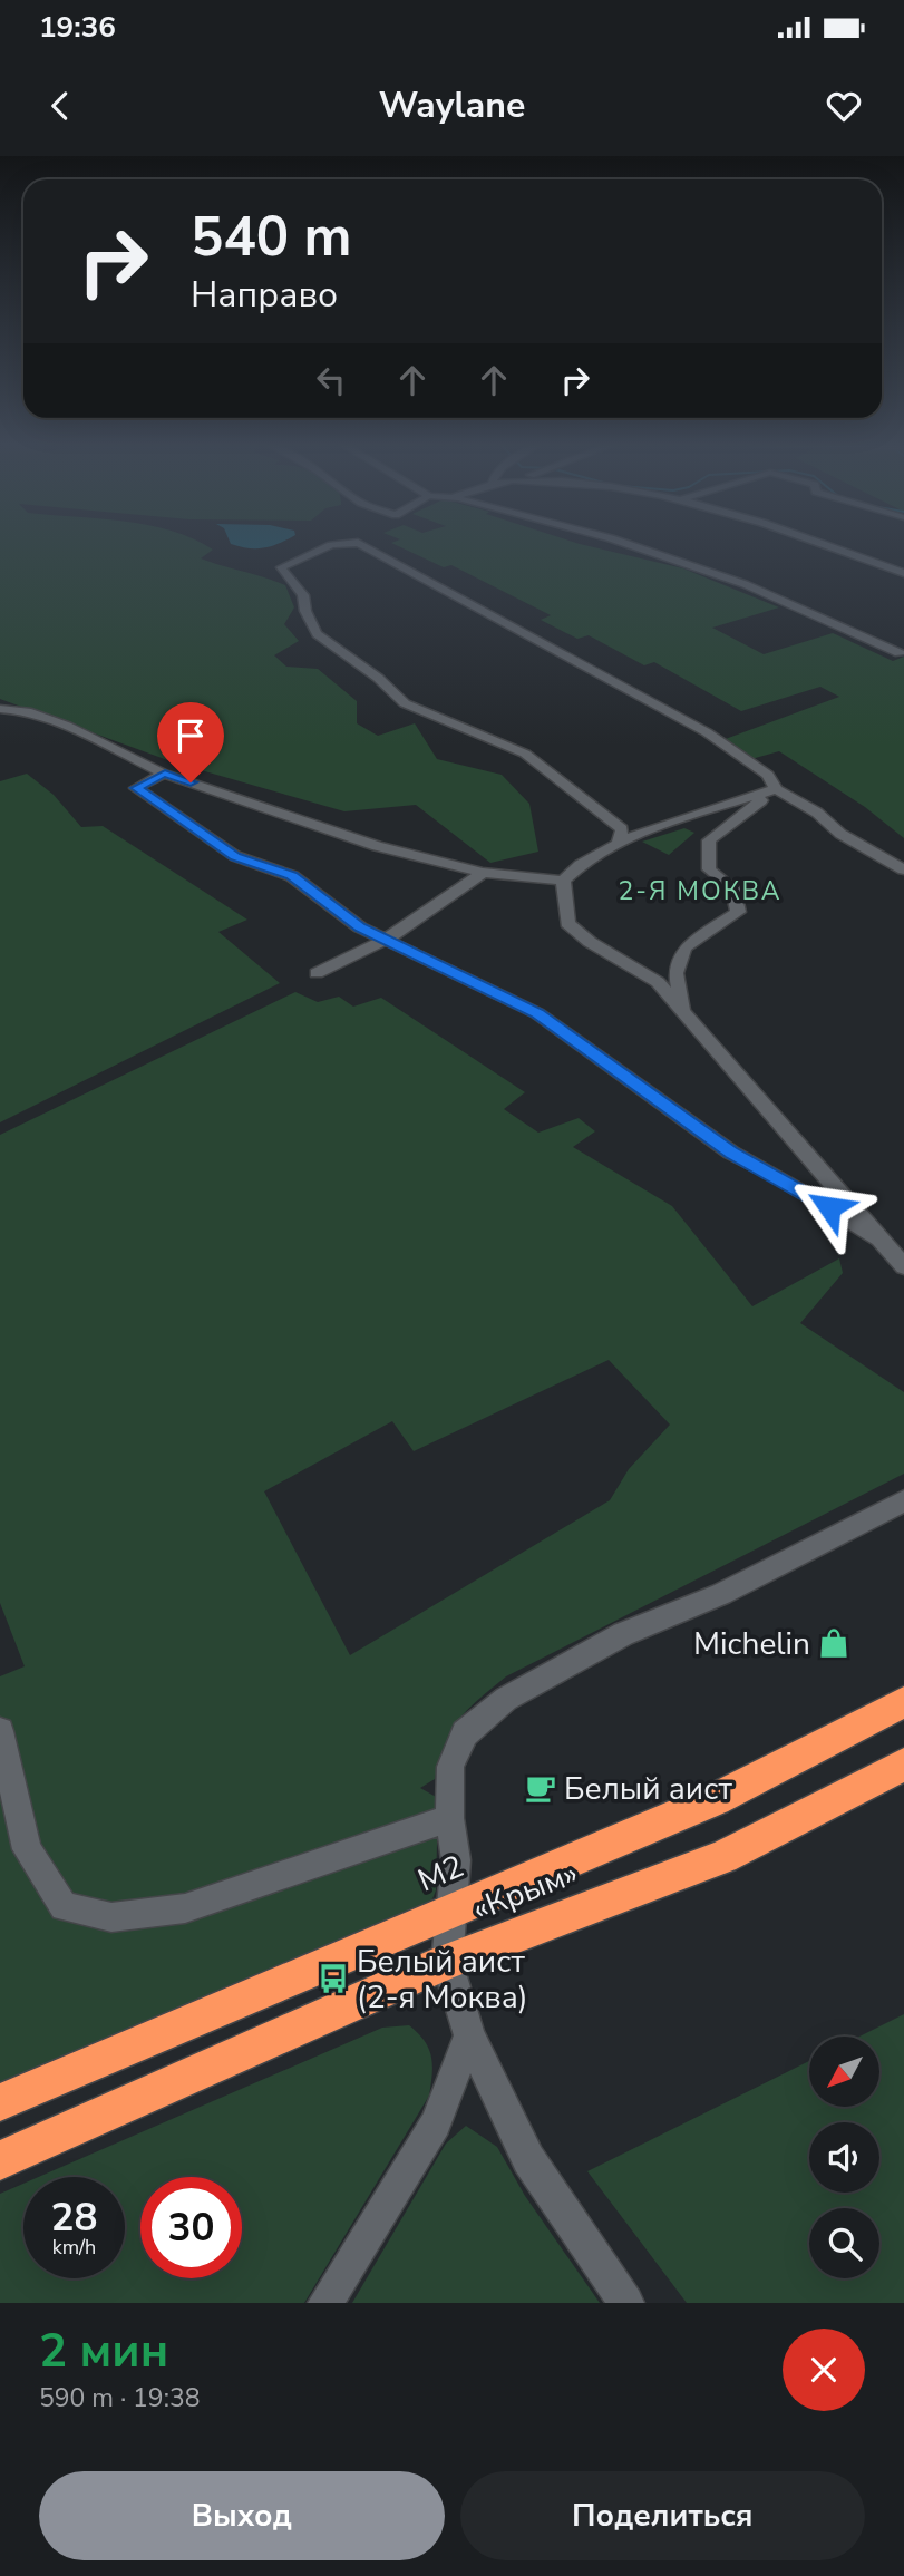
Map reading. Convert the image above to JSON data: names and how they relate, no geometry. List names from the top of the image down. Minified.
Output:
{"streets":{"highway":["М2","«Крым»"]},"districts":["2-Я МОКВА"],"places":{"shop":["Michelin"],"cafe":["Белый аист"],"bus stop":["Белый аист (2-я Моква)"]},"north":"bottom left","page":{"status":"19:36","header":"Waylane","turn":["540 m","Направо"],"speed":"28 km/h","limit":"30","heading":["2 мин","590 m · 19:38"],"buttons":["Выход","Поделиться"]}}
